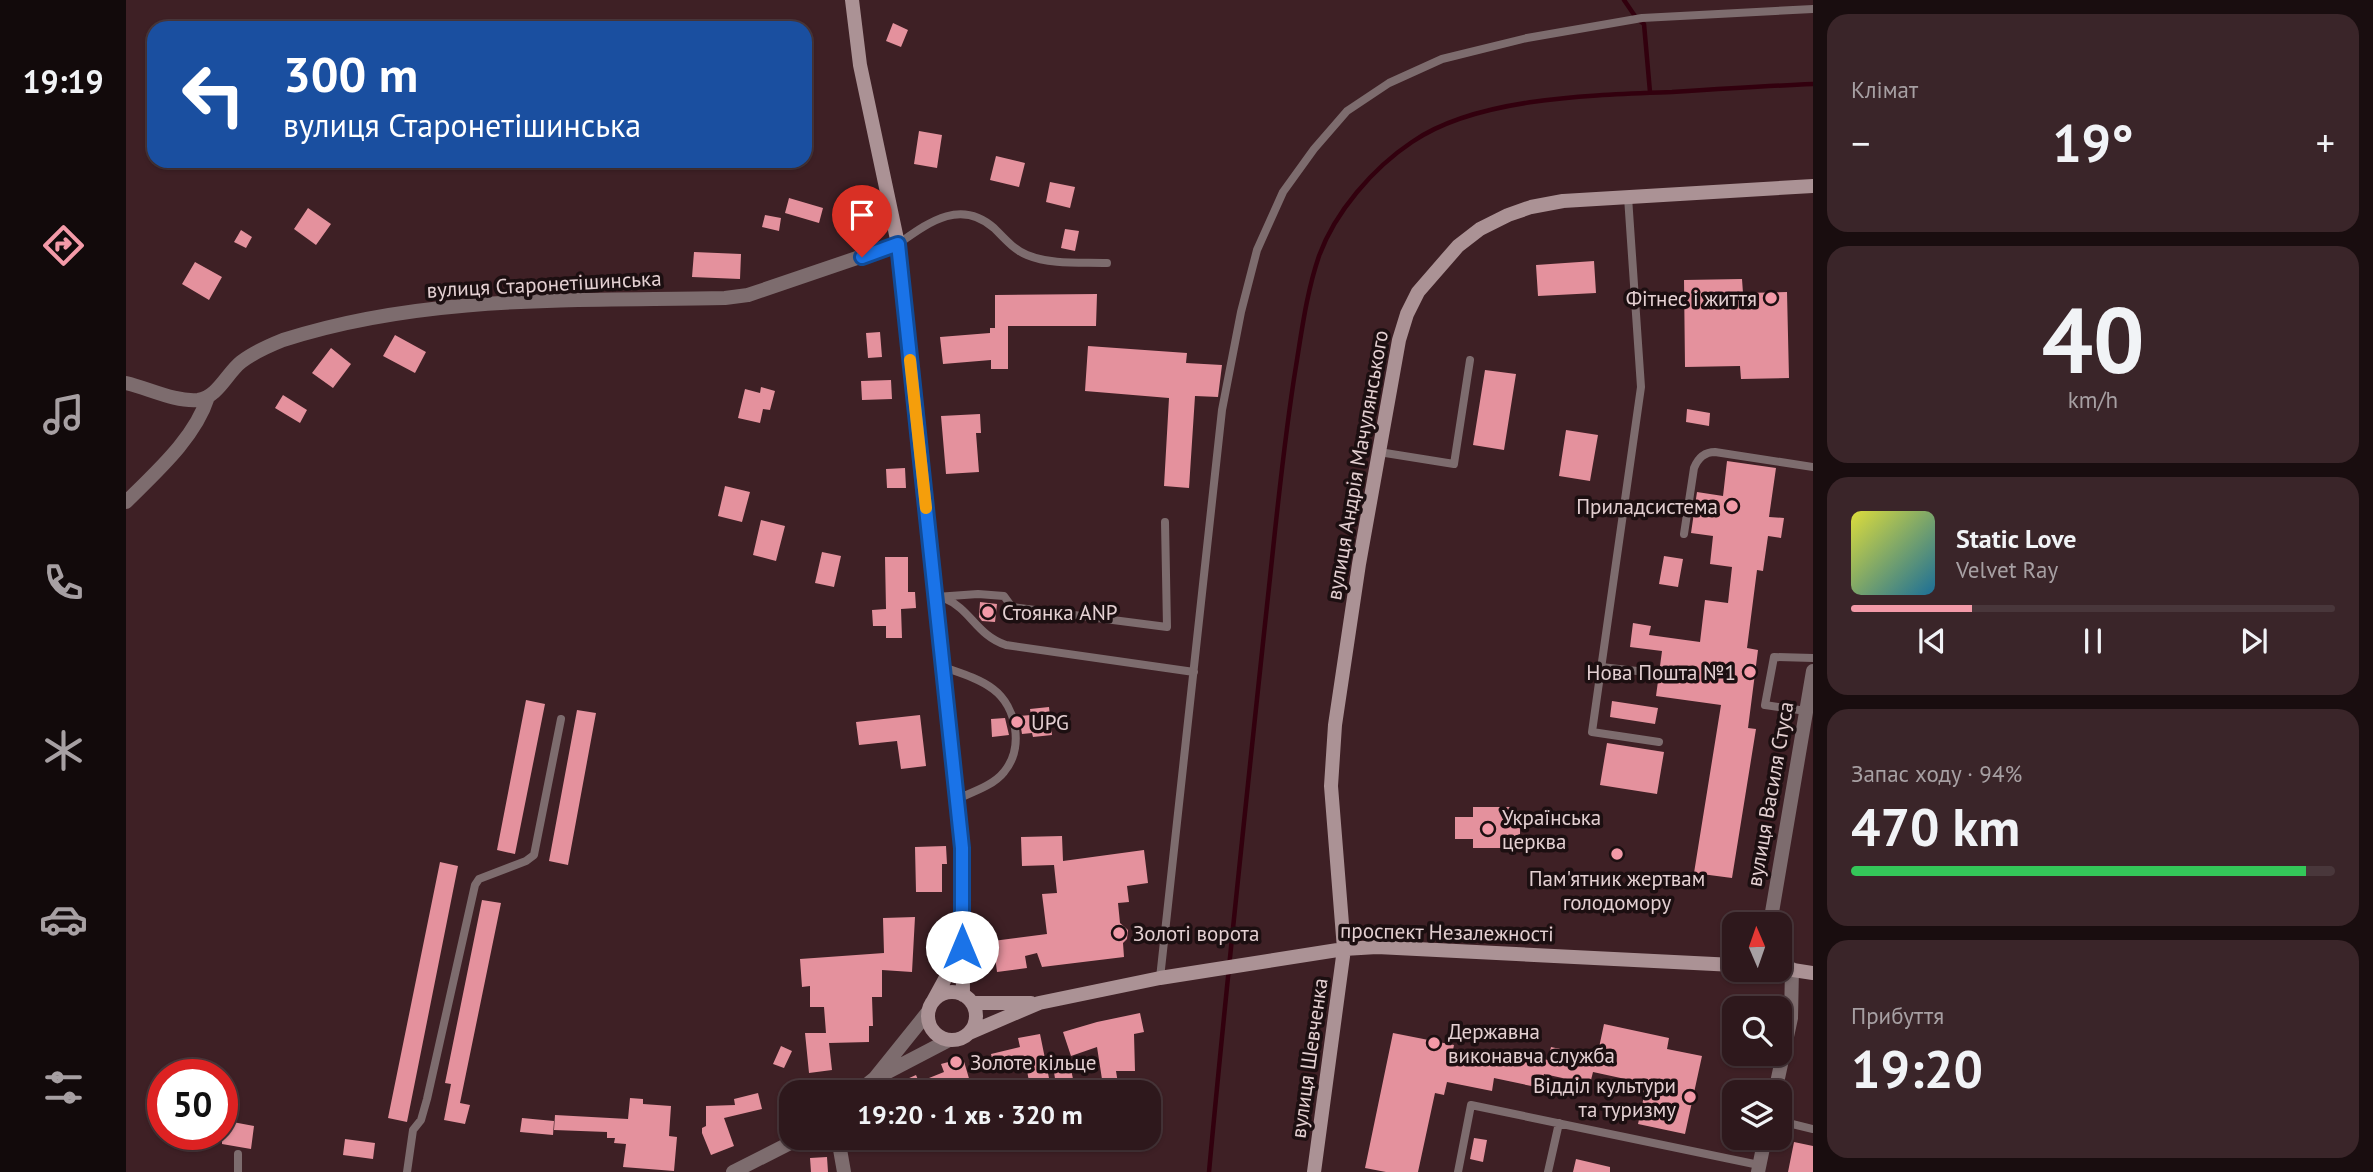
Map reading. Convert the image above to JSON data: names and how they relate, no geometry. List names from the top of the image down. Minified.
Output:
{"streets":{"main road":["вулиця Андрія Мачулянського","проспект Незалежності","вулиця Шевченка"],"street":["вулиця Старонетішинська","вулиця Василя Стуса"]},"crossings":[["вулиця Андрія Мачулянського","проспект Незалежності"],["вулиця Андрія Мачулянського","вулиця Шевченка"],["проспект Незалежності","вулиця Шевченка"]],"places":["Фітнес і життя","Приладсистема","Стоянка ANP","Нова Пошта №1","UPG","Українська церква","Пам'ятник жертвам голодомору","Золоті ворота","Державна виконавча служба","Золоте кільце","Відділ культури та туризму"],"north":"top","page":{"tabs":"19:19","tile":["Клімат",["40","km/h"],["Запас ходу · 94%","470 km"],["Прибуття","19:20"]],"turn":["300 m","вулиця Старонетішинська"],"heat":["−","19°","+"],"song":["Static Love","Velvet Ray"],"limit":"50","trip":"19:20 · 1 хв · 320 m"}}
